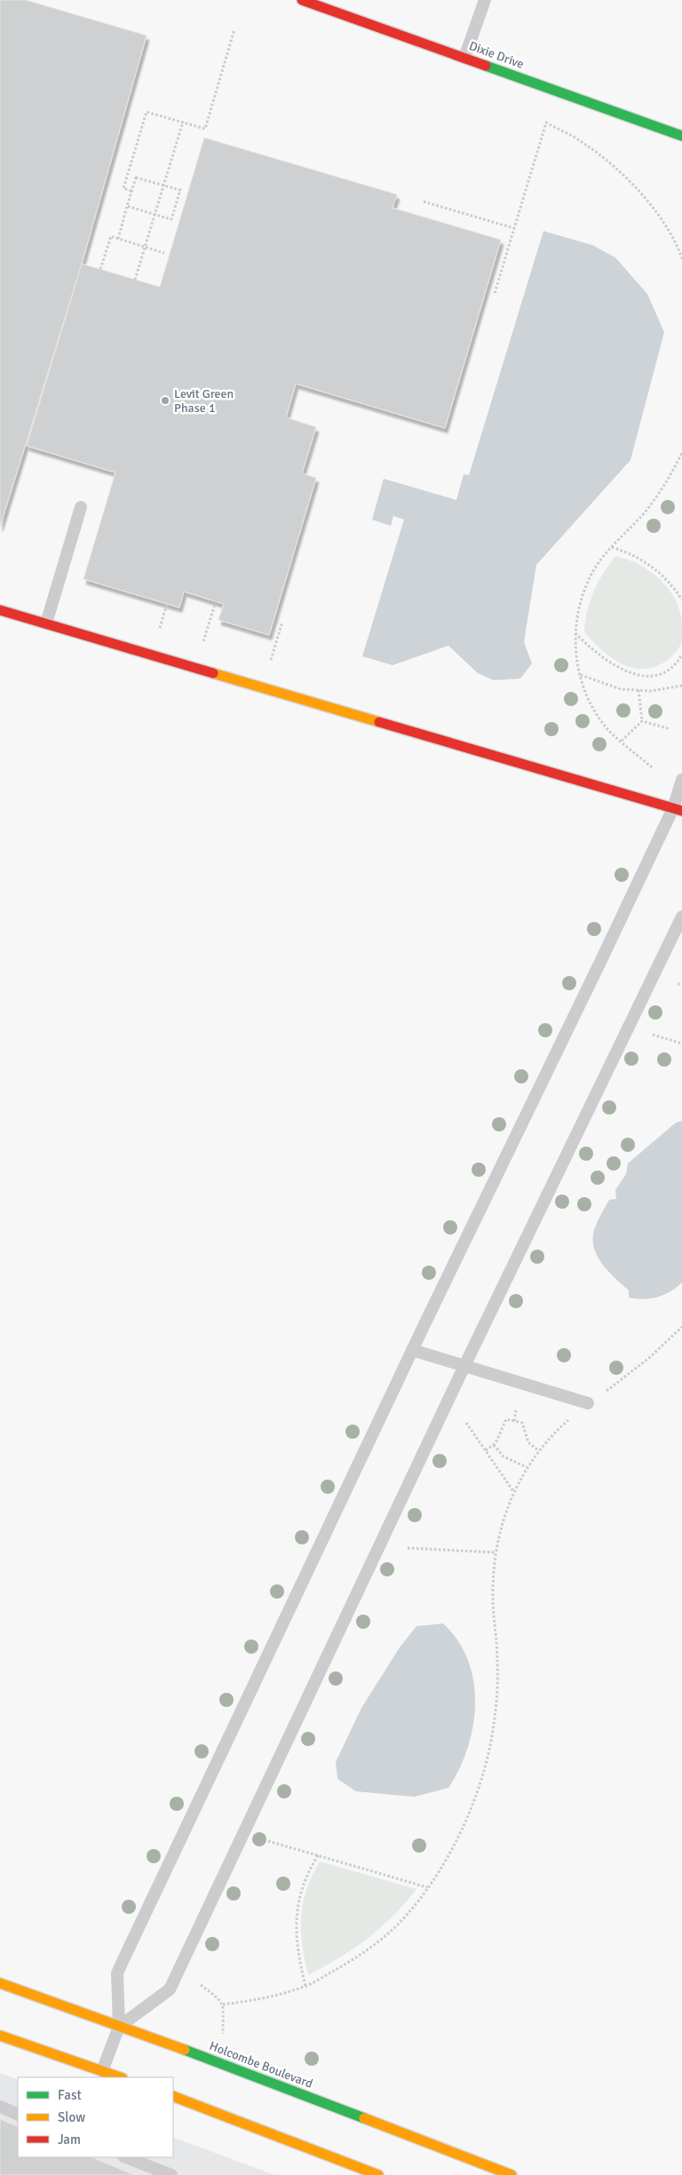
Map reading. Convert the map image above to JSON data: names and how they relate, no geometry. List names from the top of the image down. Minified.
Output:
{"streets":{"street":["Dixie Drive","Holcombe Boulevard"]},"places":["Levit Green Phase 1"],"legend":["Fast","Slow","Jam"]}
